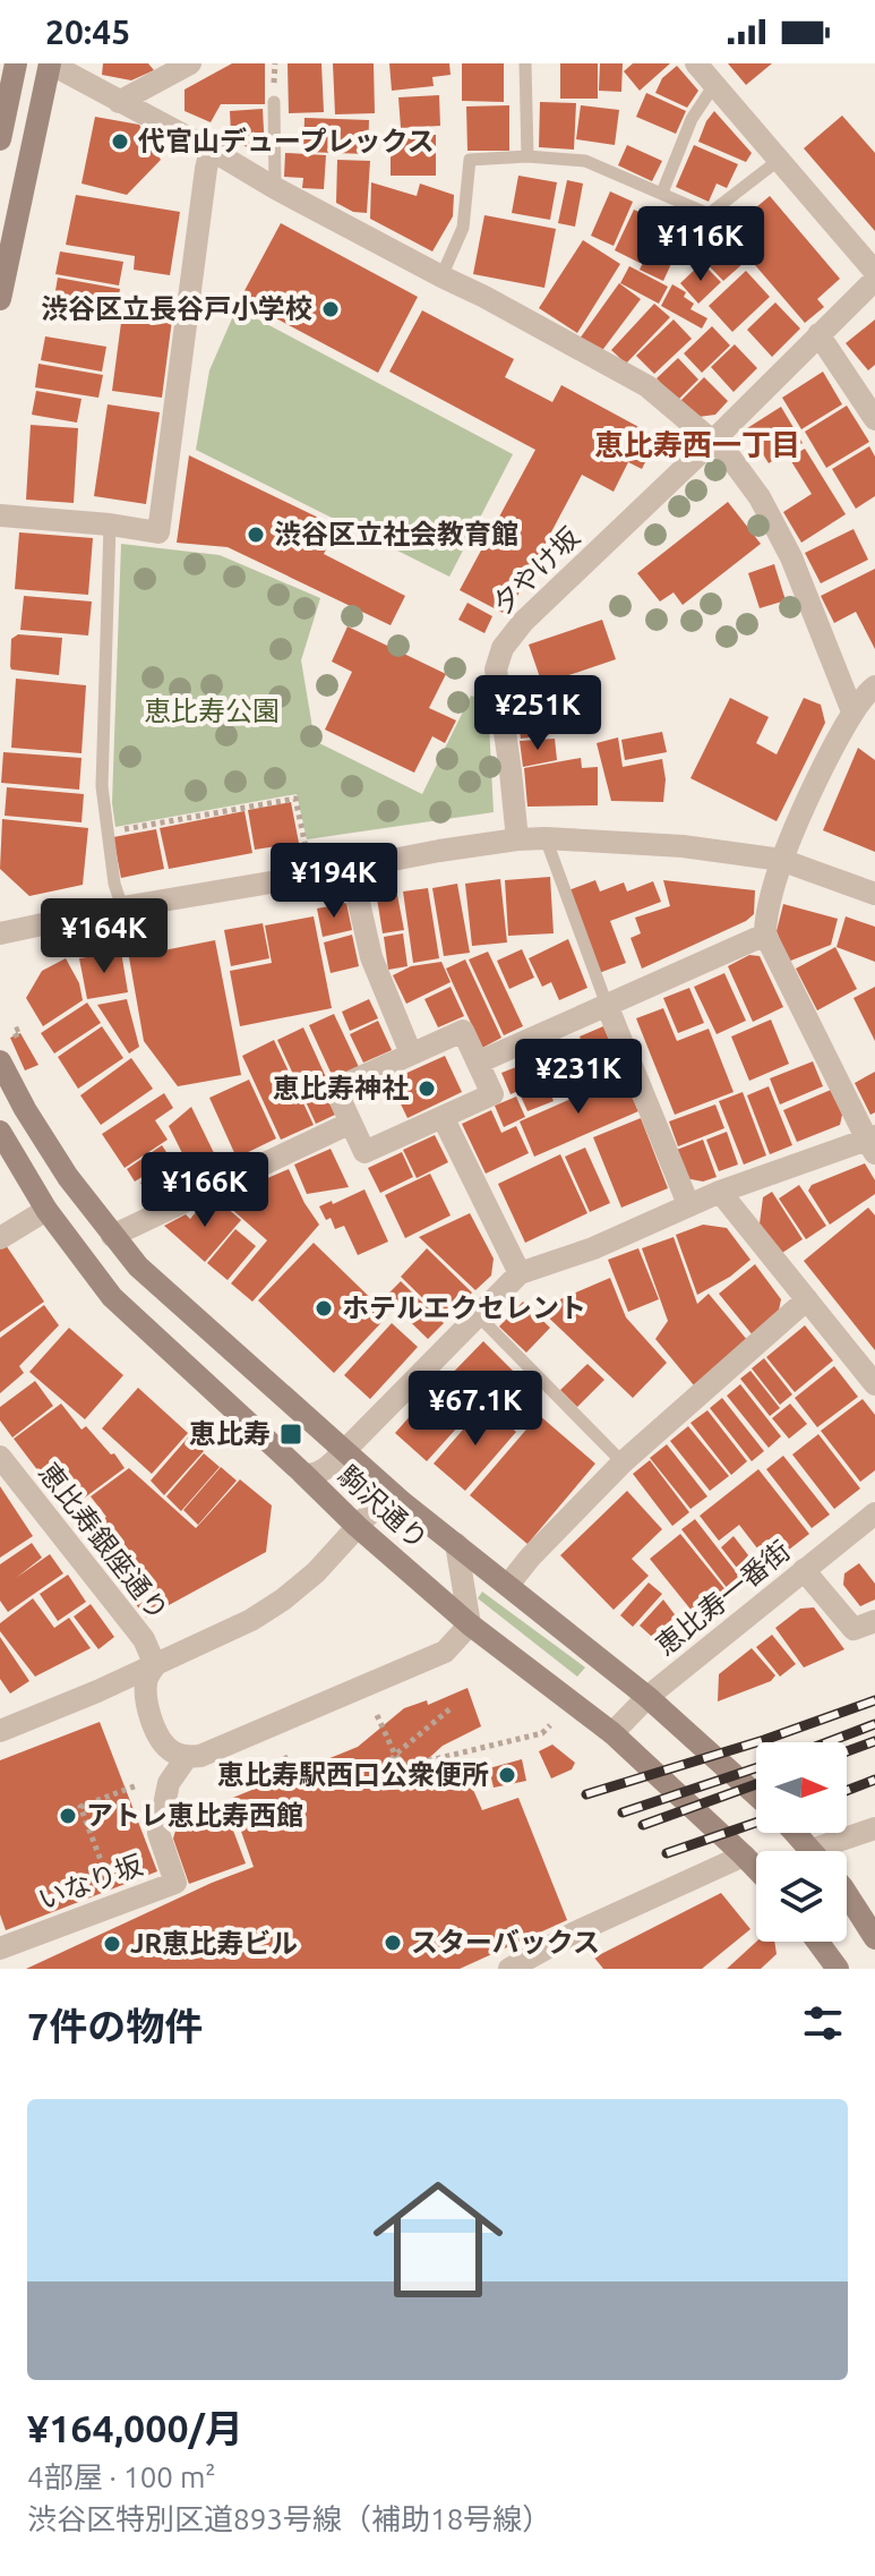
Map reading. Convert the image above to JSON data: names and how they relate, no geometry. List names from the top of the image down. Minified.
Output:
{"streets":{"main road":["駒沢通り"],"street":["夕やけ坂","恵比寿銀座通り","恵比寿一番街","いなり坂"]},"crossings":[["駒沢通り","恵比寿一番街"]],"districts":["恵比寿西一丁目"],"parks":["恵比寿公園"],"places":{"other":["代官山デュープレックス","渋谷区立長谷戸小学校","渋谷区立社会教育館","恵比寿神社","ホテルエクセレント","恵比寿駅西口公衆便所","アトレ恵比寿西館","スターバックス","JR恵比寿ビル"],"transit":["恵比寿"]},"north":"right","page":{"status":"20:45","price":["¥116K","¥251K","¥194K","¥164K","¥231K","¥166K","¥67.1K"],"heading":"7件の物件","list":[{"name":"¥164,000/月","note":"4部屋 · 100 m² · 渋谷区特別区道893号線（補助18号線）"}]}}
